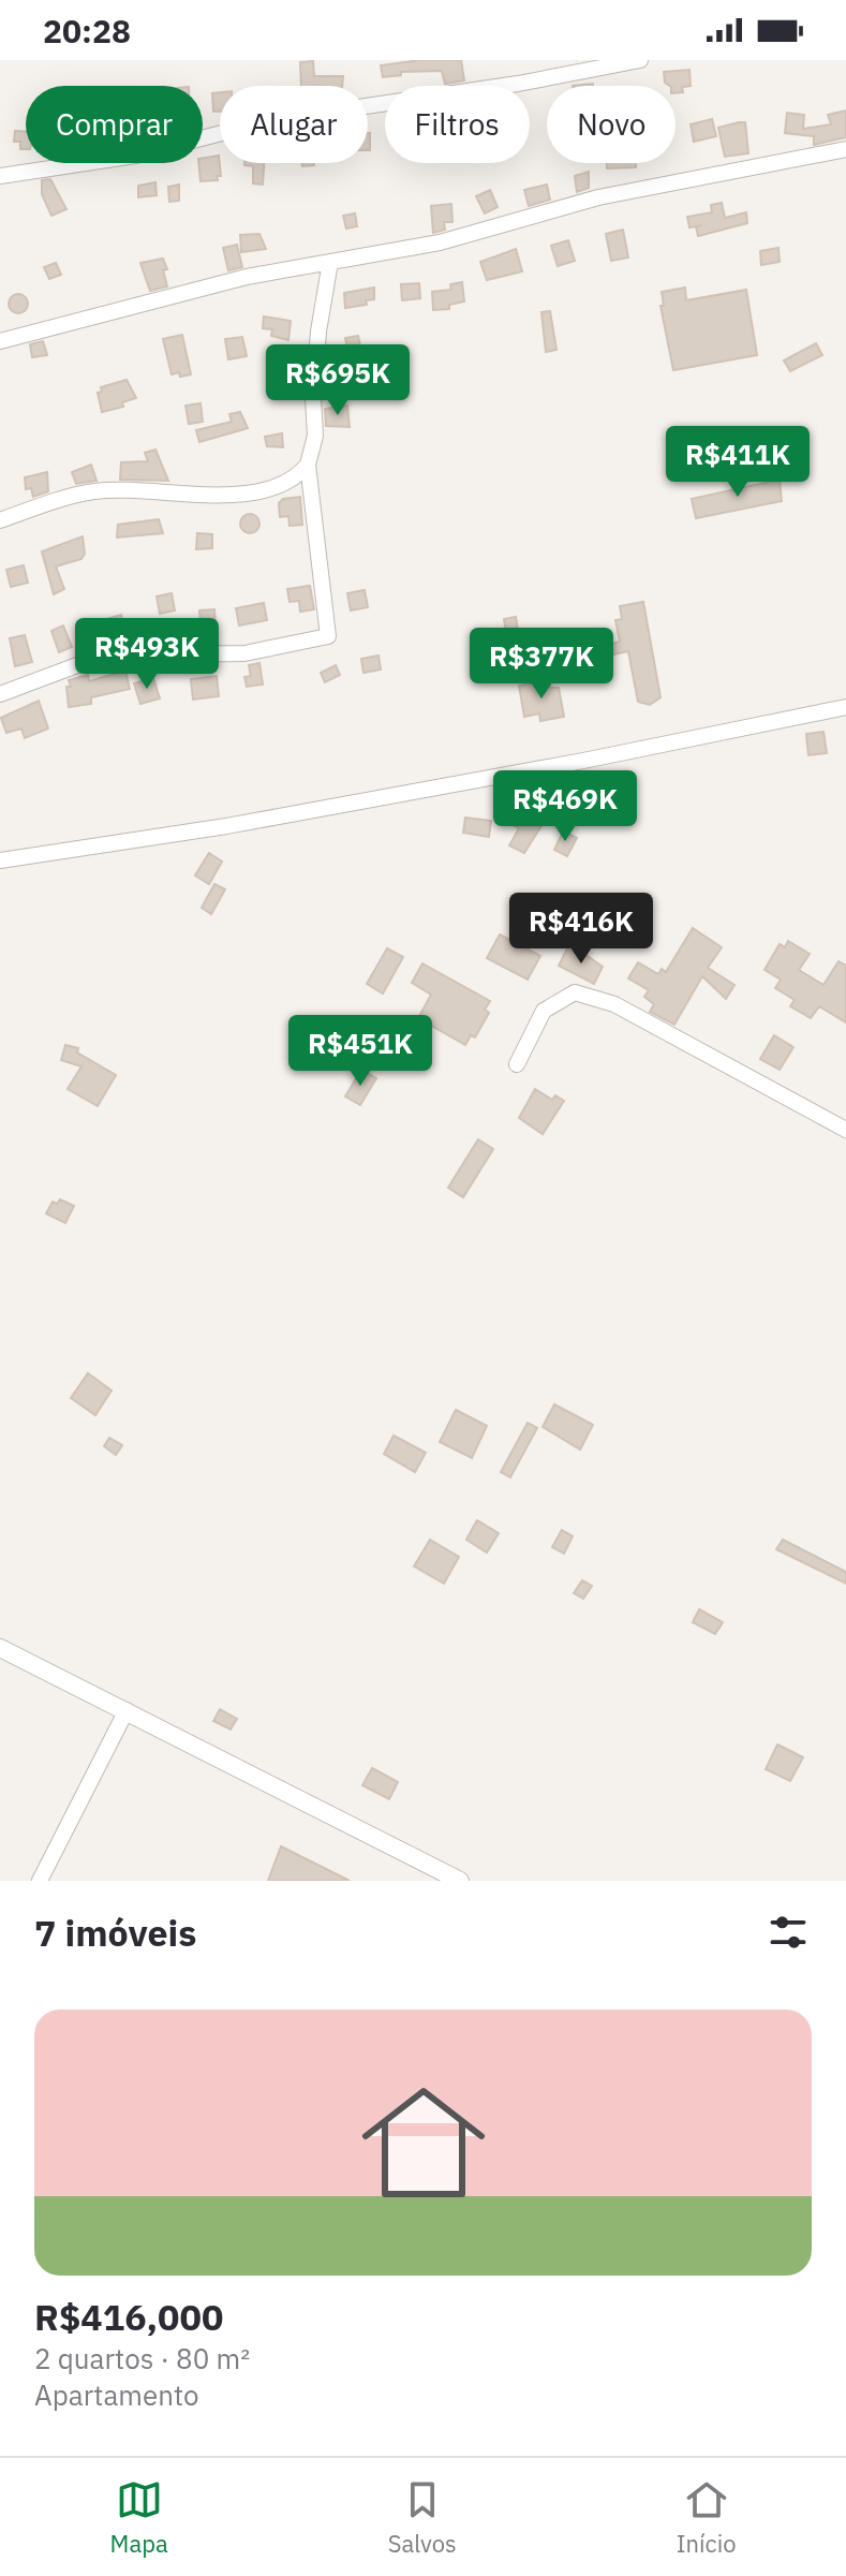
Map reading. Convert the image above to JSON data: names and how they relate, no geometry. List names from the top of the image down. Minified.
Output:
{"page":{"status":"20:28","chip":["Comprar","Alugar","Filtros","Novo"],"price":["R$695K","R$411K","R$493K","R$377K","R$469K","R$416K","R$451K"],"heading":"7 imóveis","list":[{"name":"R$416,000","note":"2 quartos · 80 m² · Apartamento"}],"tabs":["Mapa","Salvos","Início"]}}
